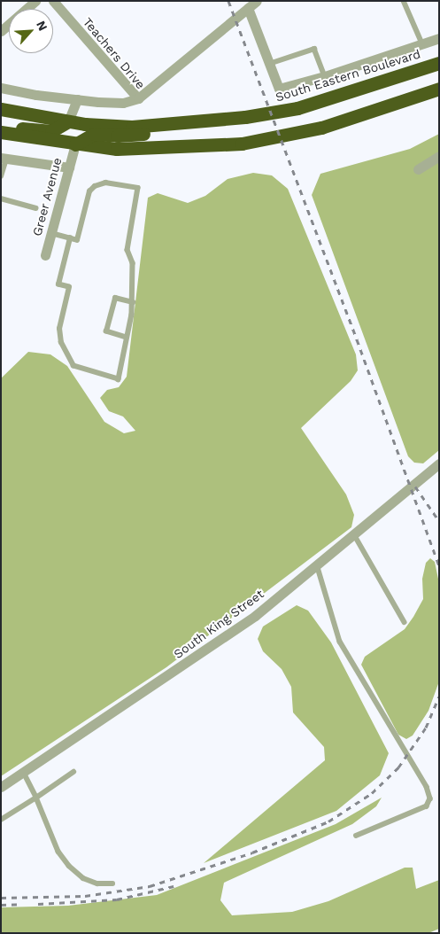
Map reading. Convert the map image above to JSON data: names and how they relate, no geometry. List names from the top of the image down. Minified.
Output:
{"streets":{"highway":["South Eastern Boulevard"],"street":["Teachers Drive","Greer Avenue","South King Street"]},"north":"top right"}
